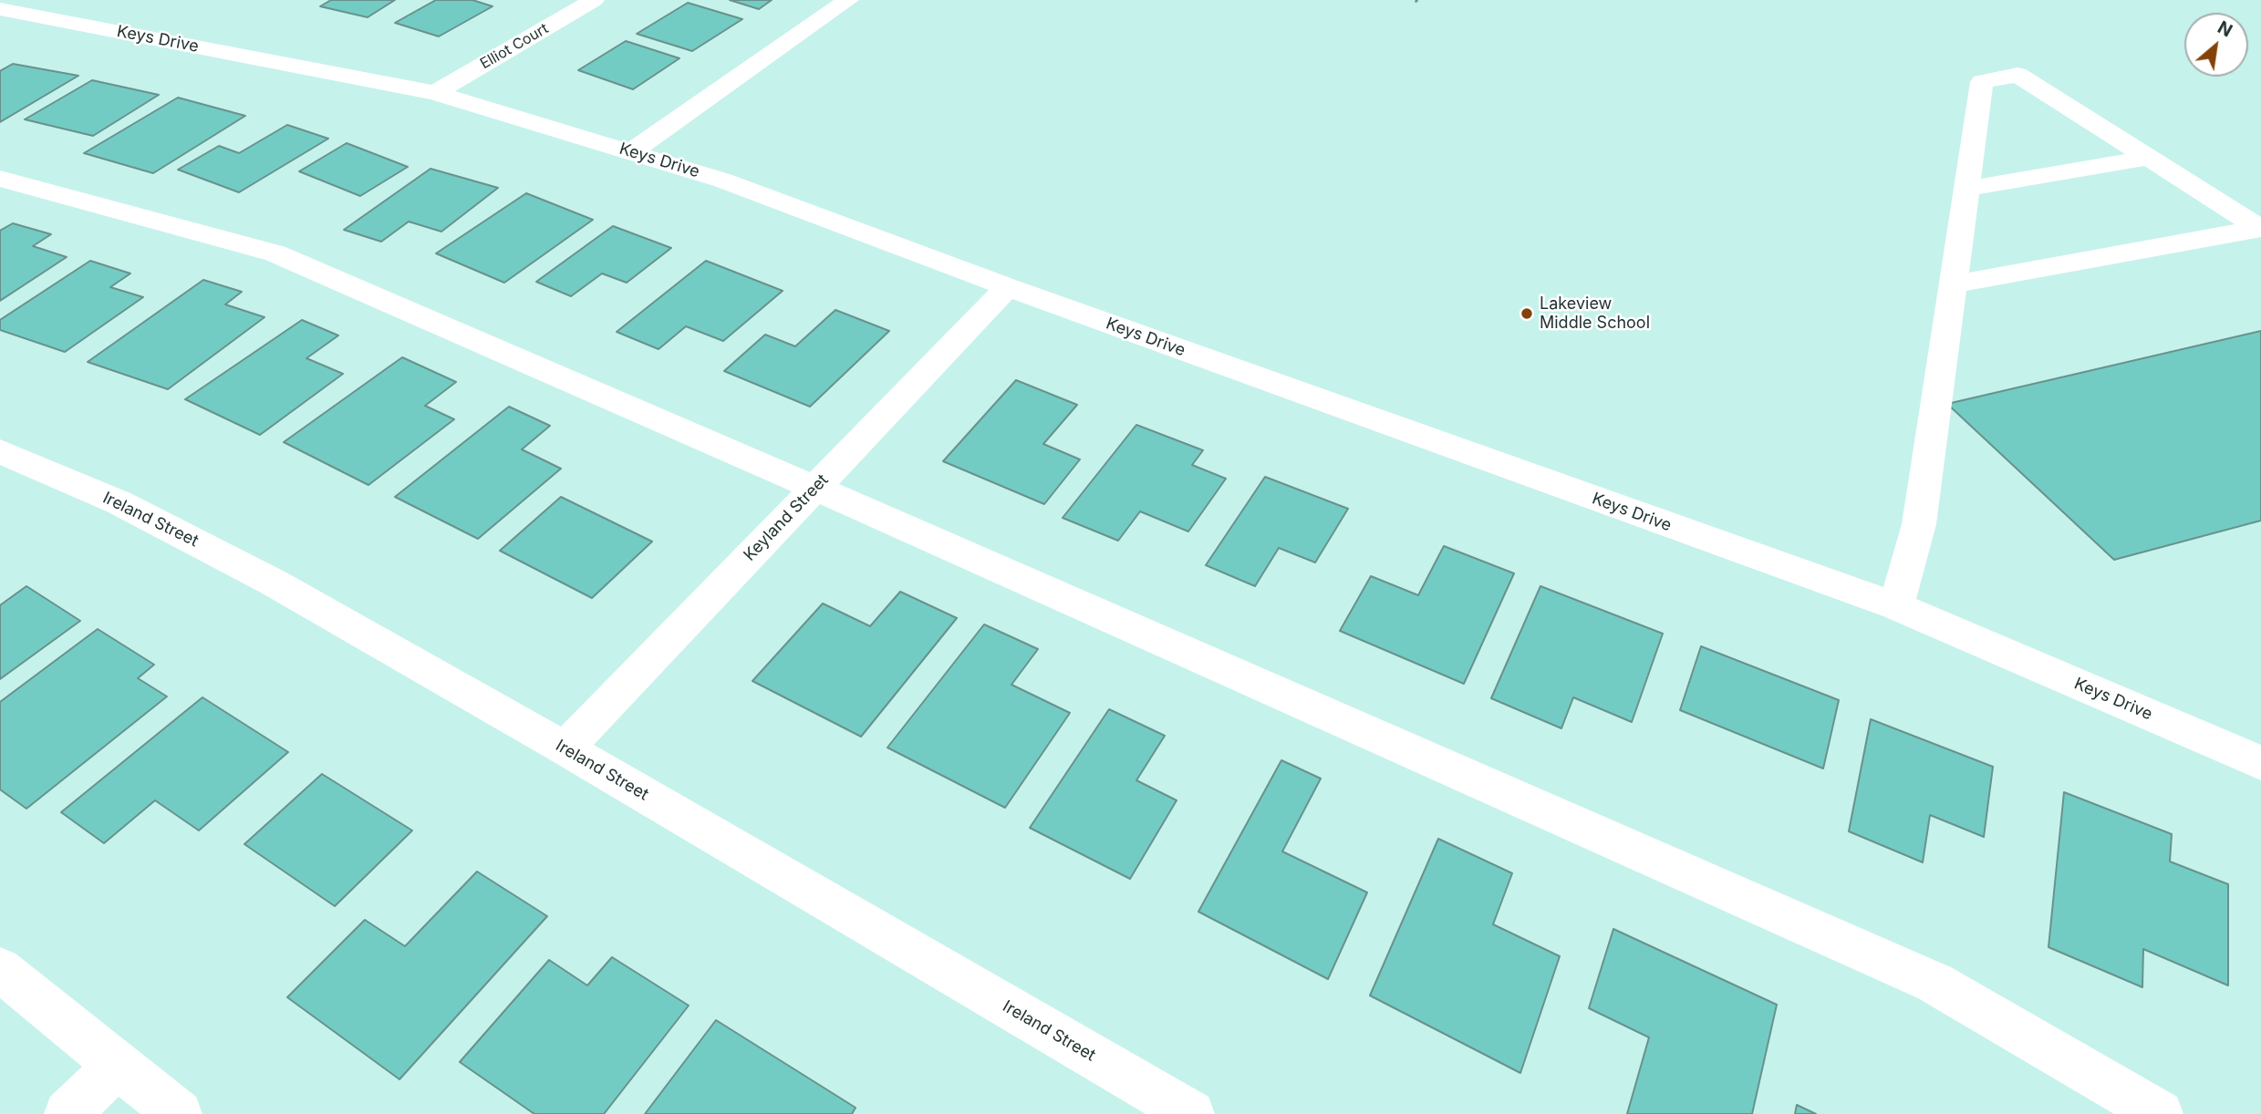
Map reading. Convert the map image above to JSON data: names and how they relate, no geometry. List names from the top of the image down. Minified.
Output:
{"streets":{"street":["Keys Drive","Elliot Court","Keyland Street","Ireland Street"]},"crossings":[["Keys Drive","Elliot Court"],["Keys Drive","Keyland Street"],["Keyland Street","Ireland Street"]],"places":["Lakeview Middle School"],"north":"top right"}
